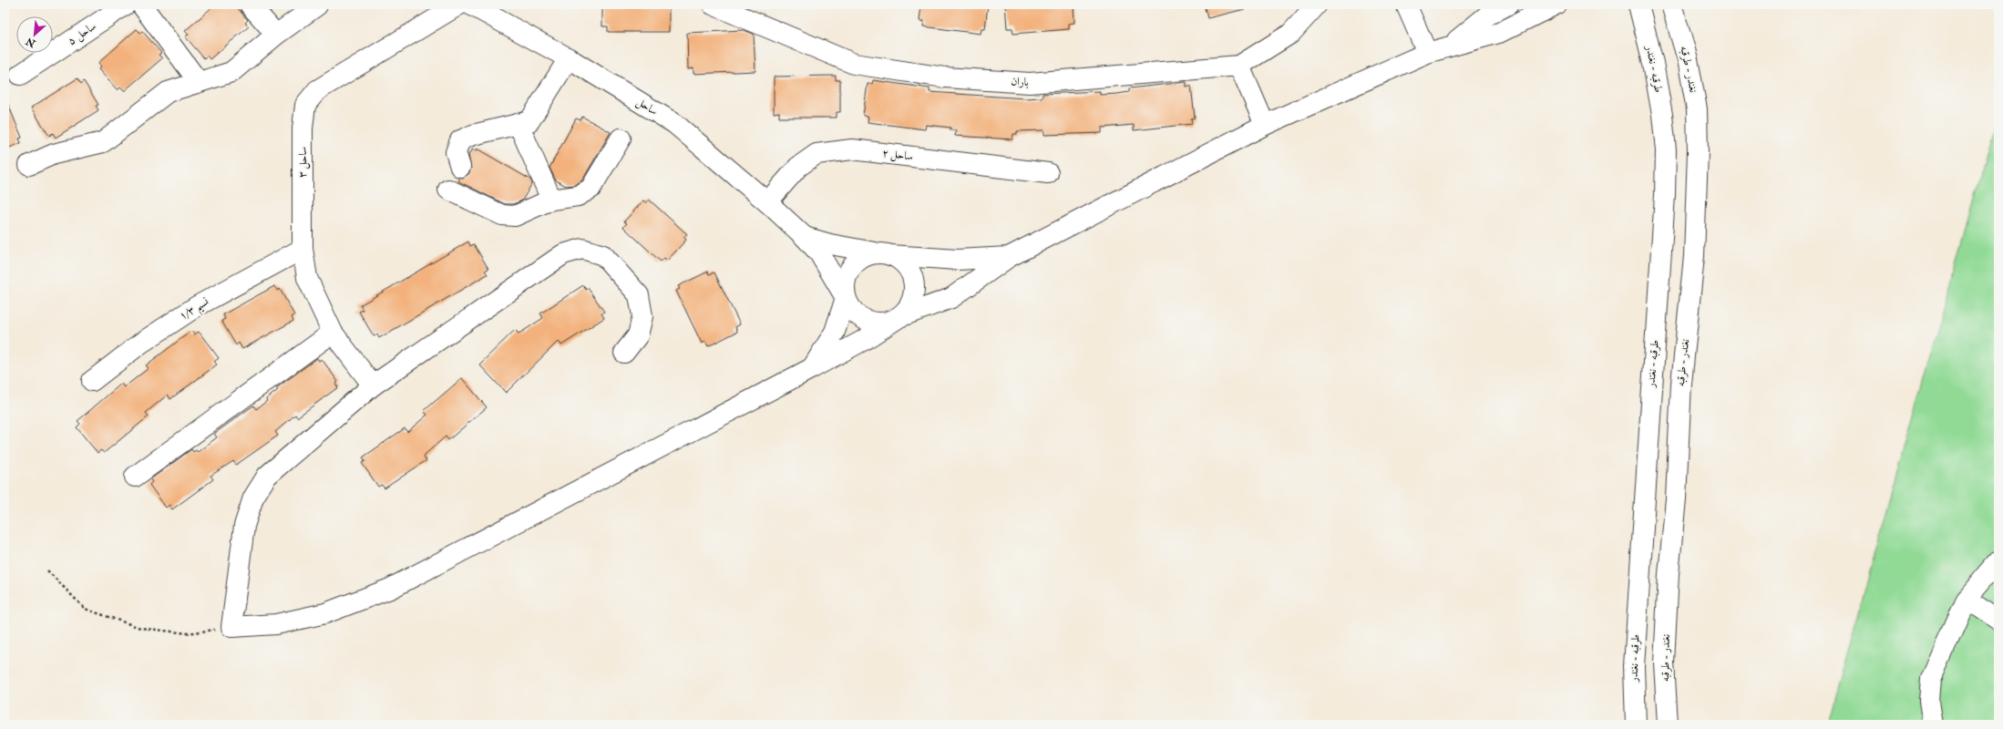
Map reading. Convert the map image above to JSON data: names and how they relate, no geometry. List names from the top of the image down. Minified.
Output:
{"streets":{"street":["ساحل ۵","طرقبه - نغندر","نغندر - طرقبه","باران","ساحل","ساحل ۲","ساحل ۳","نسیم ۱/۳"]},"crossings":[["ساحل","ساحل ۲"],["ساحل ۳","نسیم ۱/۳"]],"north":"bottom left"}
